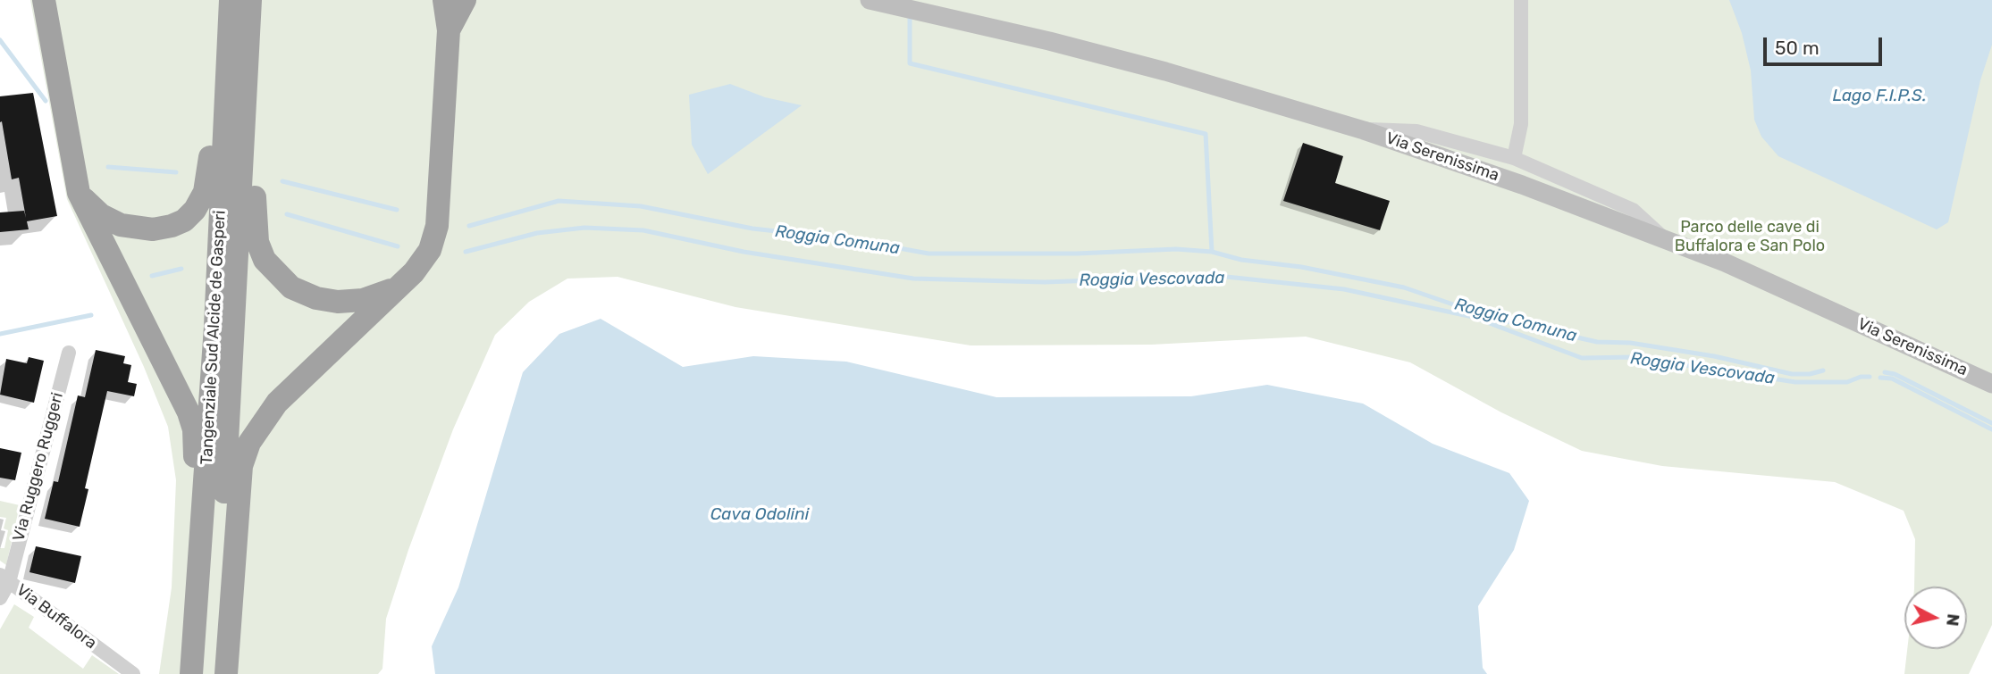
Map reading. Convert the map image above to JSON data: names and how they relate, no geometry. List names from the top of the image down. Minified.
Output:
{"streets":{"highway":["Tangenziale Sud Alcide de Gasperi"],"main road":["Via Serenissima"],"street":["Via Ruggero Ruggeri","Via Buffalora"]},"crossings":[["Via Ruggero Ruggeri","Via Buffalora"]],"water":["Lago F.I.P.S.","Roggia Comuna","Roggia Vescovada","Cava Odolini"],"parks":["Parco delle cave di Buffalora e San Polo"],"scale_bar":"50 m","north":"right"}
